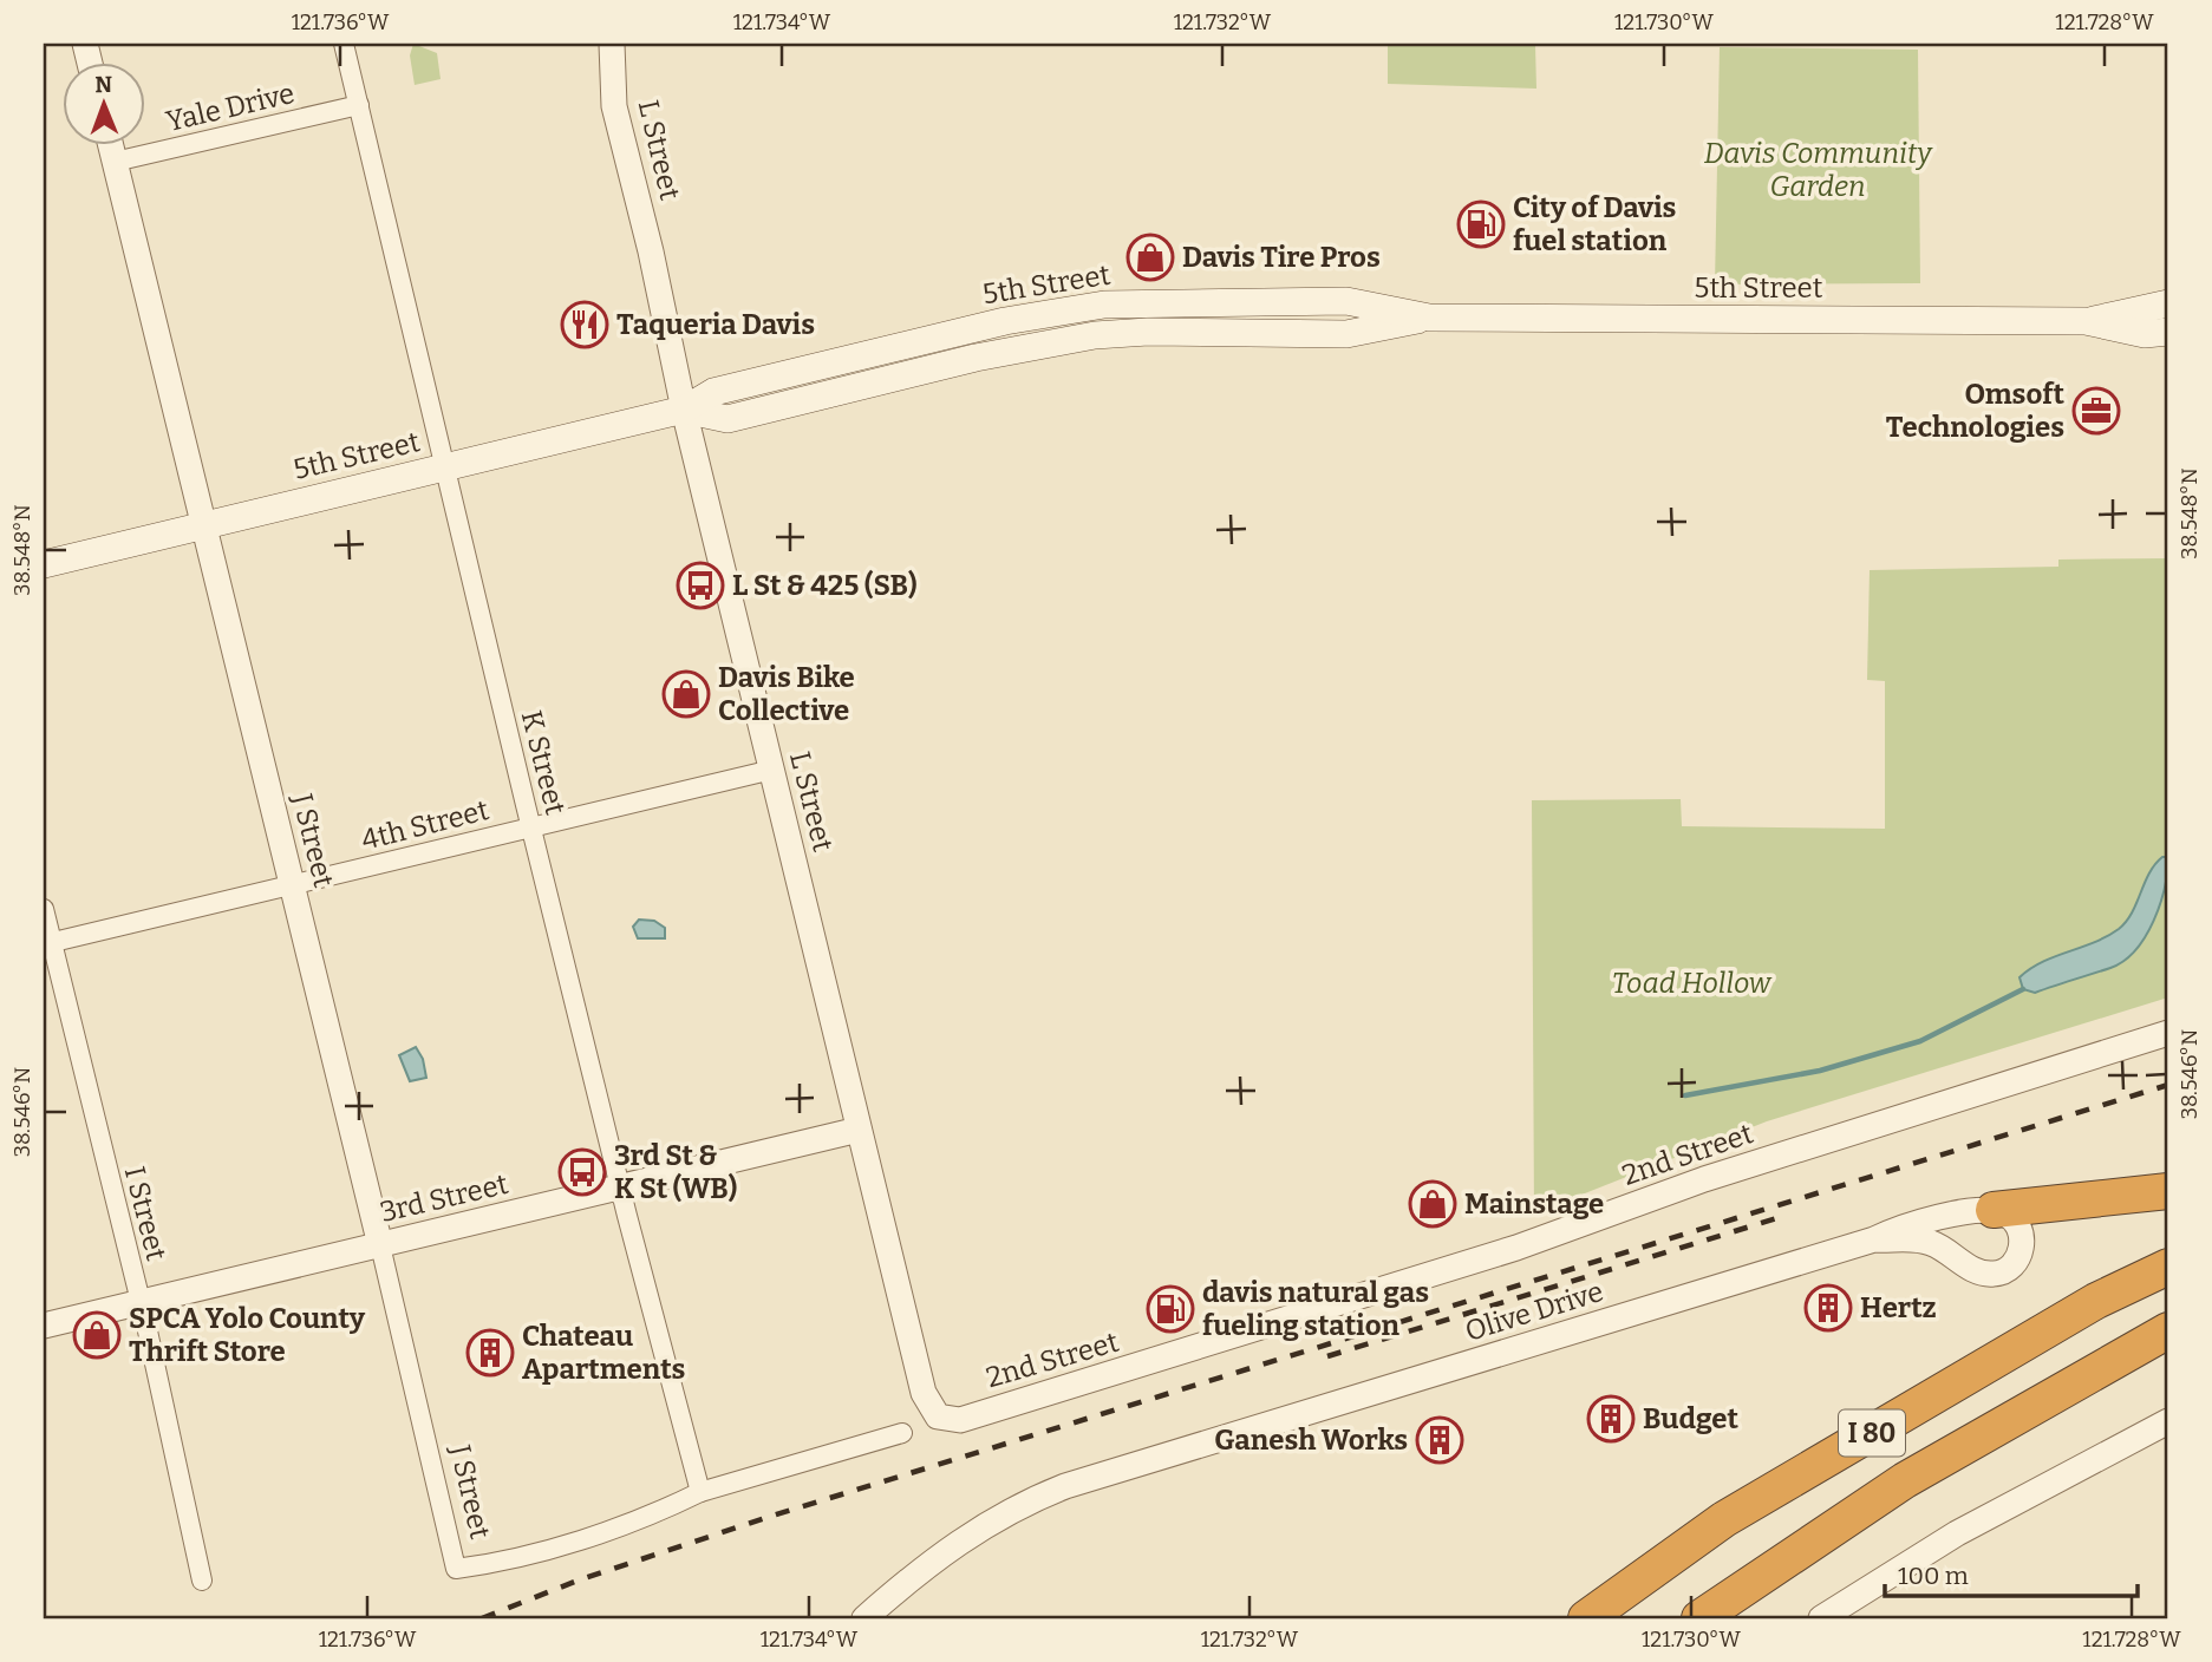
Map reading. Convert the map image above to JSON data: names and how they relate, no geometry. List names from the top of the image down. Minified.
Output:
{"streets":{"highway":["I 80"],"main road":["5th Street"],"street":["Yale Drive","L Street","K Street","4th Street","J Street","2nd Street","3rd Street","I Street","Olive Drive"]},"crossings":[["Yale Drive","K Street"],["Yale Drive","J Street"],["L Street","5th Street"],["L Street","4th Street"],["L Street","2nd Street"],["L Street","3rd Street"],["5th Street","K Street"],["5th Street","J Street"],["K Street","4th Street"],["K Street","J Street"],["K Street","3rd Street"],["4th Street","J Street"],["4th Street","I Street"],["J Street","3rd Street"],["3rd Street","I Street"]],"parks":["Davis Community Garden","Toad Hollow"],"places":{"fuel station":["City of Davis fuel station","davis natural gas fueling station"],"shop":["Davis Tire Pros","Davis Bike Collective","Mainstage","SPCA Yolo County Thrift Store"],"restaurant":["Taqueria Davis"],"office":["Omsoft Technologies"],"bus stop":["L St & 425 (SB)","3rd St & K St (WB)"],"building":["Hertz","Chateau Apartments","Budget","Ganesh Works"]},"scale_bar":"100 m","north":"top","coordinates":["121.736°W","121.734°W","121.732°W","121.730°W","121.728°W","38.548°N","38.546°N"]}
